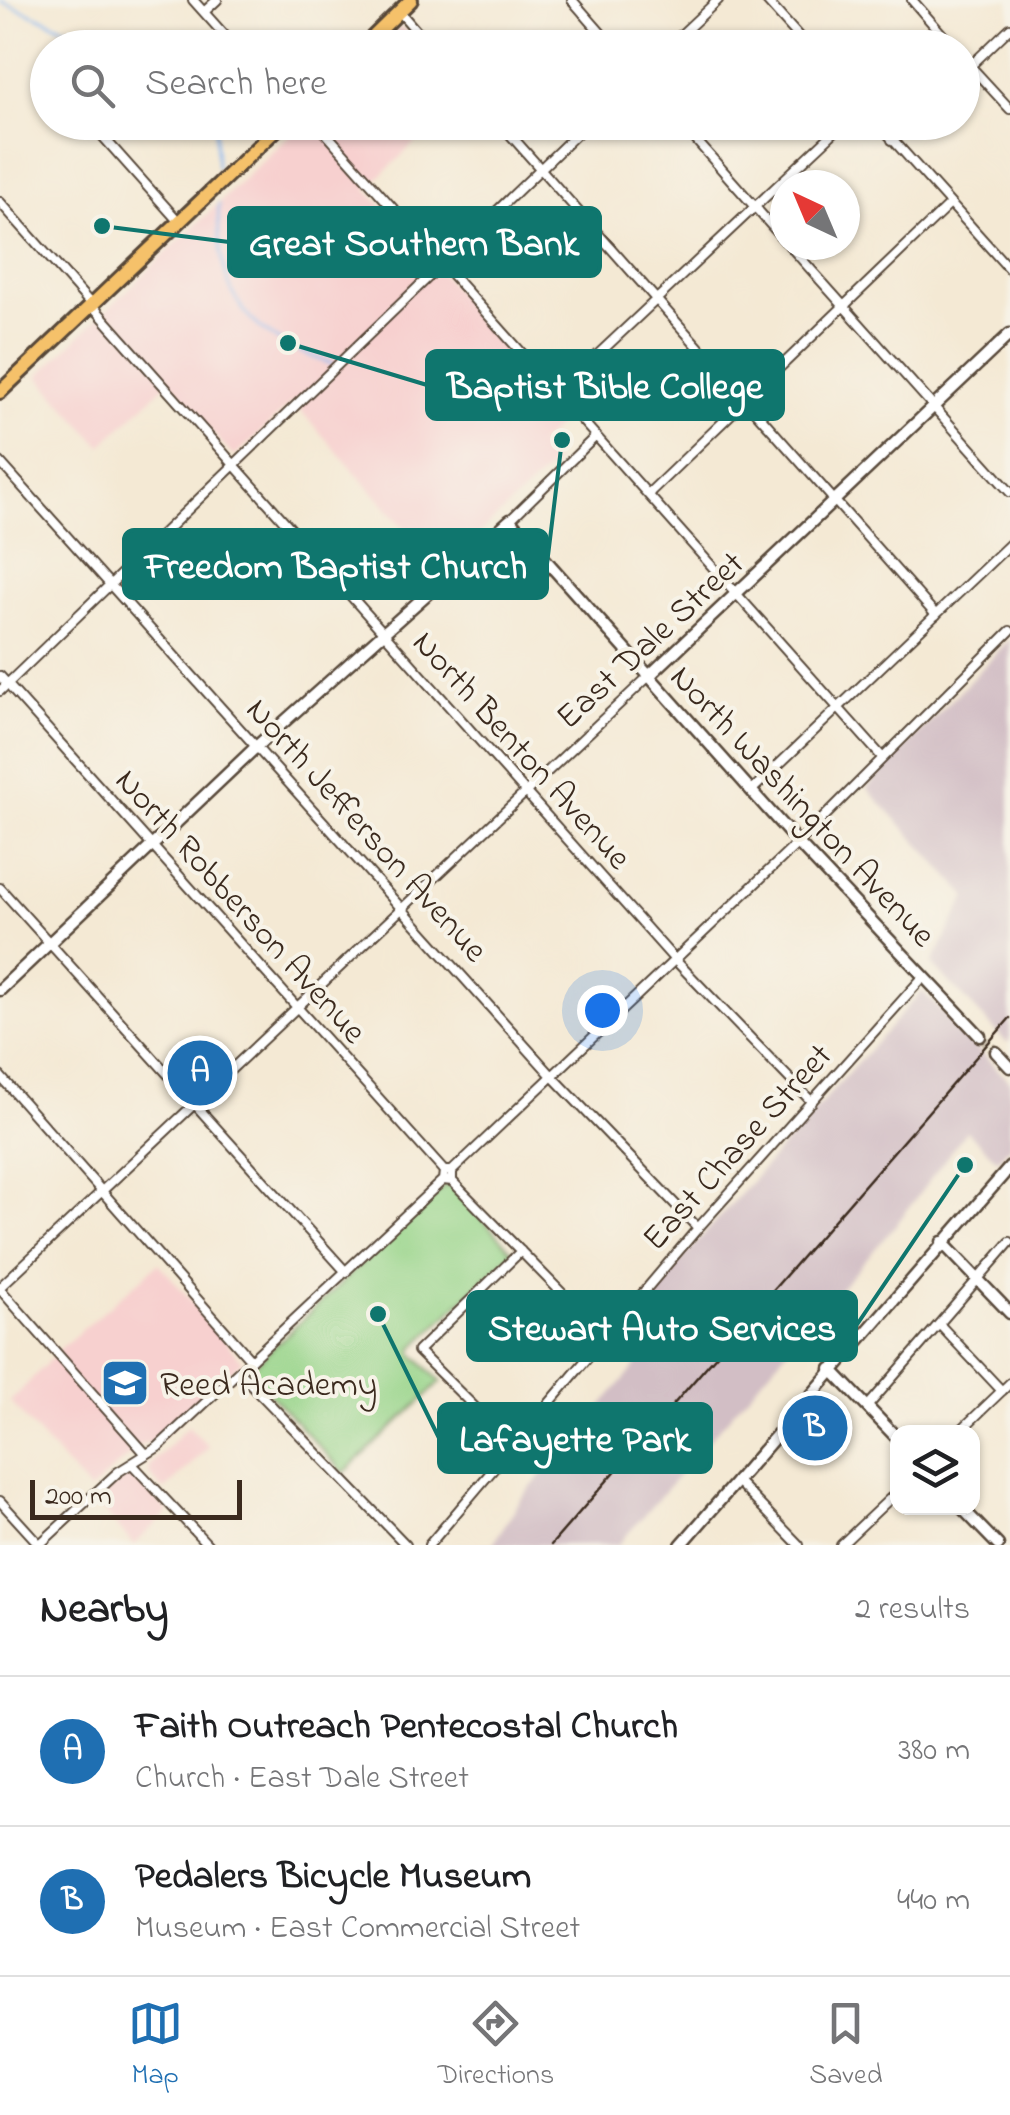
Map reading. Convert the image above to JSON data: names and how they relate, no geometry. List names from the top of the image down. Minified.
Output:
{"streets":{"street":["East Dale Street","North Benton Avenue","North Washington Avenue","North Jefferson Avenue","North Robberson Avenue","East Chase Street"]},"crossings":[["East Dale Street","North Benton Avenue"],["East Dale Street","North Washington Avenue"],["East Dale Street","North Jefferson Avenue"],["East Dale Street","North Robberson Avenue"],["North Benton Avenue","East Chase Street"],["North Washington Avenue","East Chase Street"],["North Jefferson Avenue","East Chase Street"],["North Robberson Avenue","East Chase Street"]],"places":{"other":["Great Southern Bank","Baptist Bible College","Freedom Baptist Church","Stewart Auto Services","Lafayette Park"],"school or university":["Reed Academy"]},"scale_bar":"200 m","north":"top left","page":{"search":"Search here","pins":["A","B"],"scale":"200 m","heading":["Nearby","2 results"],"list":[{"mark":"A","name":"Faith Outreach Pentecostal Church","note":"Church · East Dale Street","value":"380 m"},{"mark":"B","name":"Pedalers Bicycle Museum","note":"Museum · East Commercial Street","value":"440 m"}],"nav":["Map","Directions","Saved"]}}
